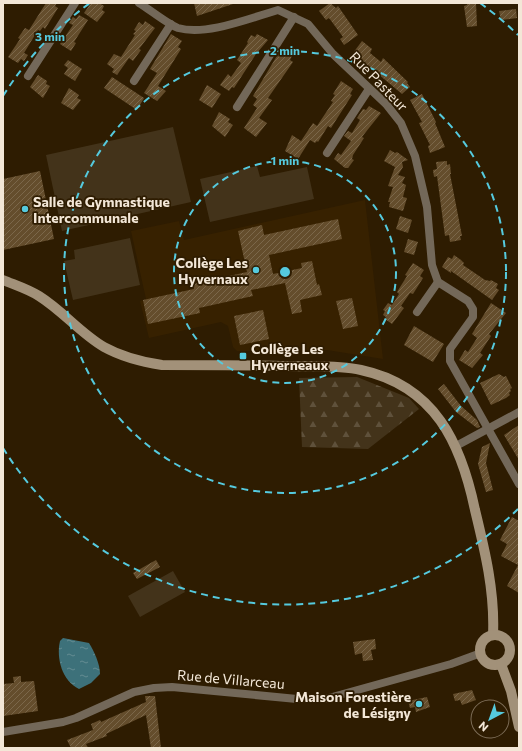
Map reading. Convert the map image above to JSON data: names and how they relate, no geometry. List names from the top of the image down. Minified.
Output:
{"streets":{"street":["Rue Pasteur","Rue de Villarceau"]},"places":{"other":["Salle de Gymnastique Intercommunale","Collège Les Hyvernaux","Maison Forestière de Lésigny"],"transit":["Collège Les Hyverneaux"]},"north":"bottom left","rings":["3 min","2 min","1 min"]}
